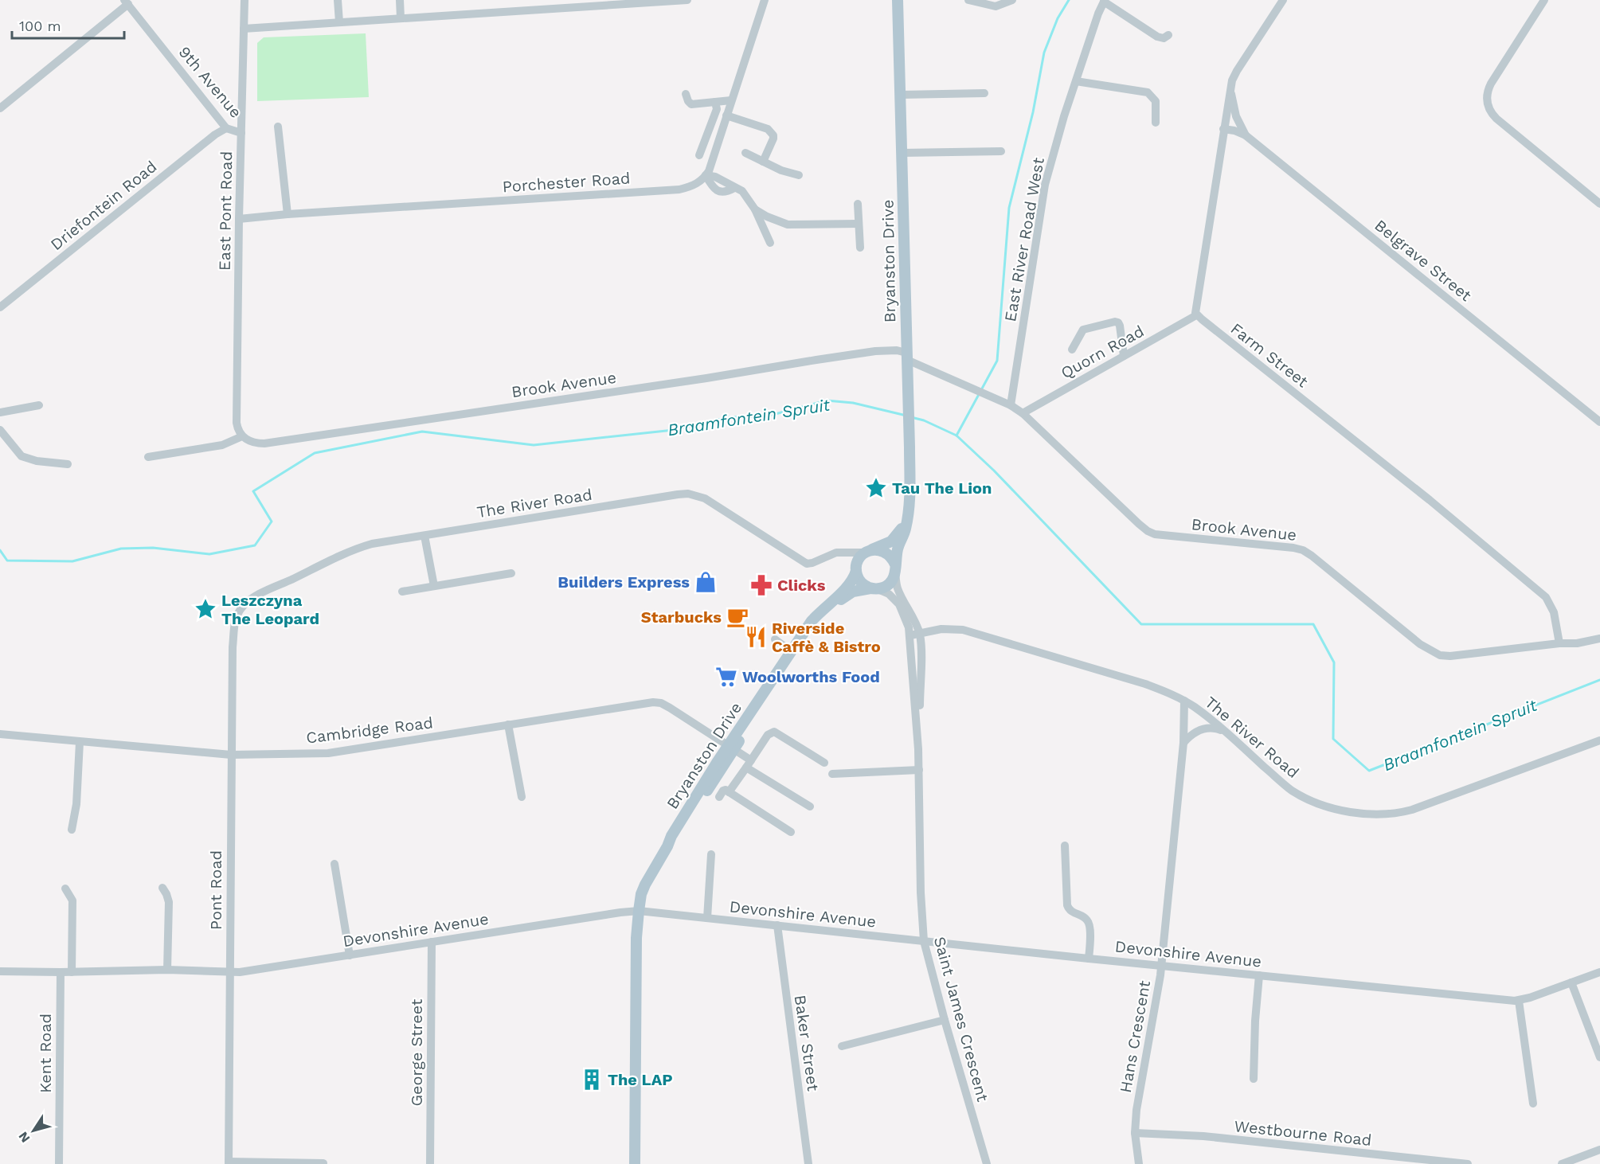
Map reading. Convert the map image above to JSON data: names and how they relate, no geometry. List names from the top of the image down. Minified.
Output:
{"streets":{"main road":["Bryanston Drive"],"street":["9th Avenue","Porchester Road","Driefontein Road","East Pont Road","East River Road West","Belgrave Street","Quorn Road","Farm Street","Brook Avenue","The River Road","Cambridge Road","Pont Road","Devonshire Avenue","Saint James Crescent","Hans Crescent","Baker Street","George Street","Kent Road","Westbourne Road"]},"crossings":[["9th Avenue","Driefontein Road"],["9th Avenue","East Pont Road"],["Porchester Road","East Pont Road"],["East Pont Road","Brook Avenue"],["East River Road West","Brook Avenue"],["Bryanston Drive","Brook Avenue"],["Bryanston Drive","The River Road"],["Bryanston Drive","Cambridge Road"],["Bryanston Drive","Devonshire Avenue"],["Bryanston Drive","Saint James Crescent"],["Quorn Road","Farm Street"],["Quorn Road","Brook Avenue"],["Farm Street","Brook Avenue"],["The River Road","Pont Road"],["The River Road","Saint James Crescent"],["The River Road","Hans Crescent"],["Cambridge Road","Pont Road"],["Pont Road","Devonshire Avenue"],["Devonshire Avenue","Saint James Crescent"],["Devonshire Avenue","Hans Crescent"],["Devonshire Avenue","Baker Street"],["Devonshire Avenue","George Street"],["Devonshire Avenue","Kent Road"],["Hans Crescent","Westbourne Road"]],"water":["Braamfontein Spruit"],"places":{"place":["Tau The Lion","Leszczyna The Leopard"],"shop":["Builders Express"],"pharmacy":["Clicks"],"cafe":["Starbucks"],"restaurant":["Riverside Caffè & Bistro"],"supermarket":["Woolworths Food"],"building":["The LAP"]},"scale_bar":"100 m","north":"bottom left"}
